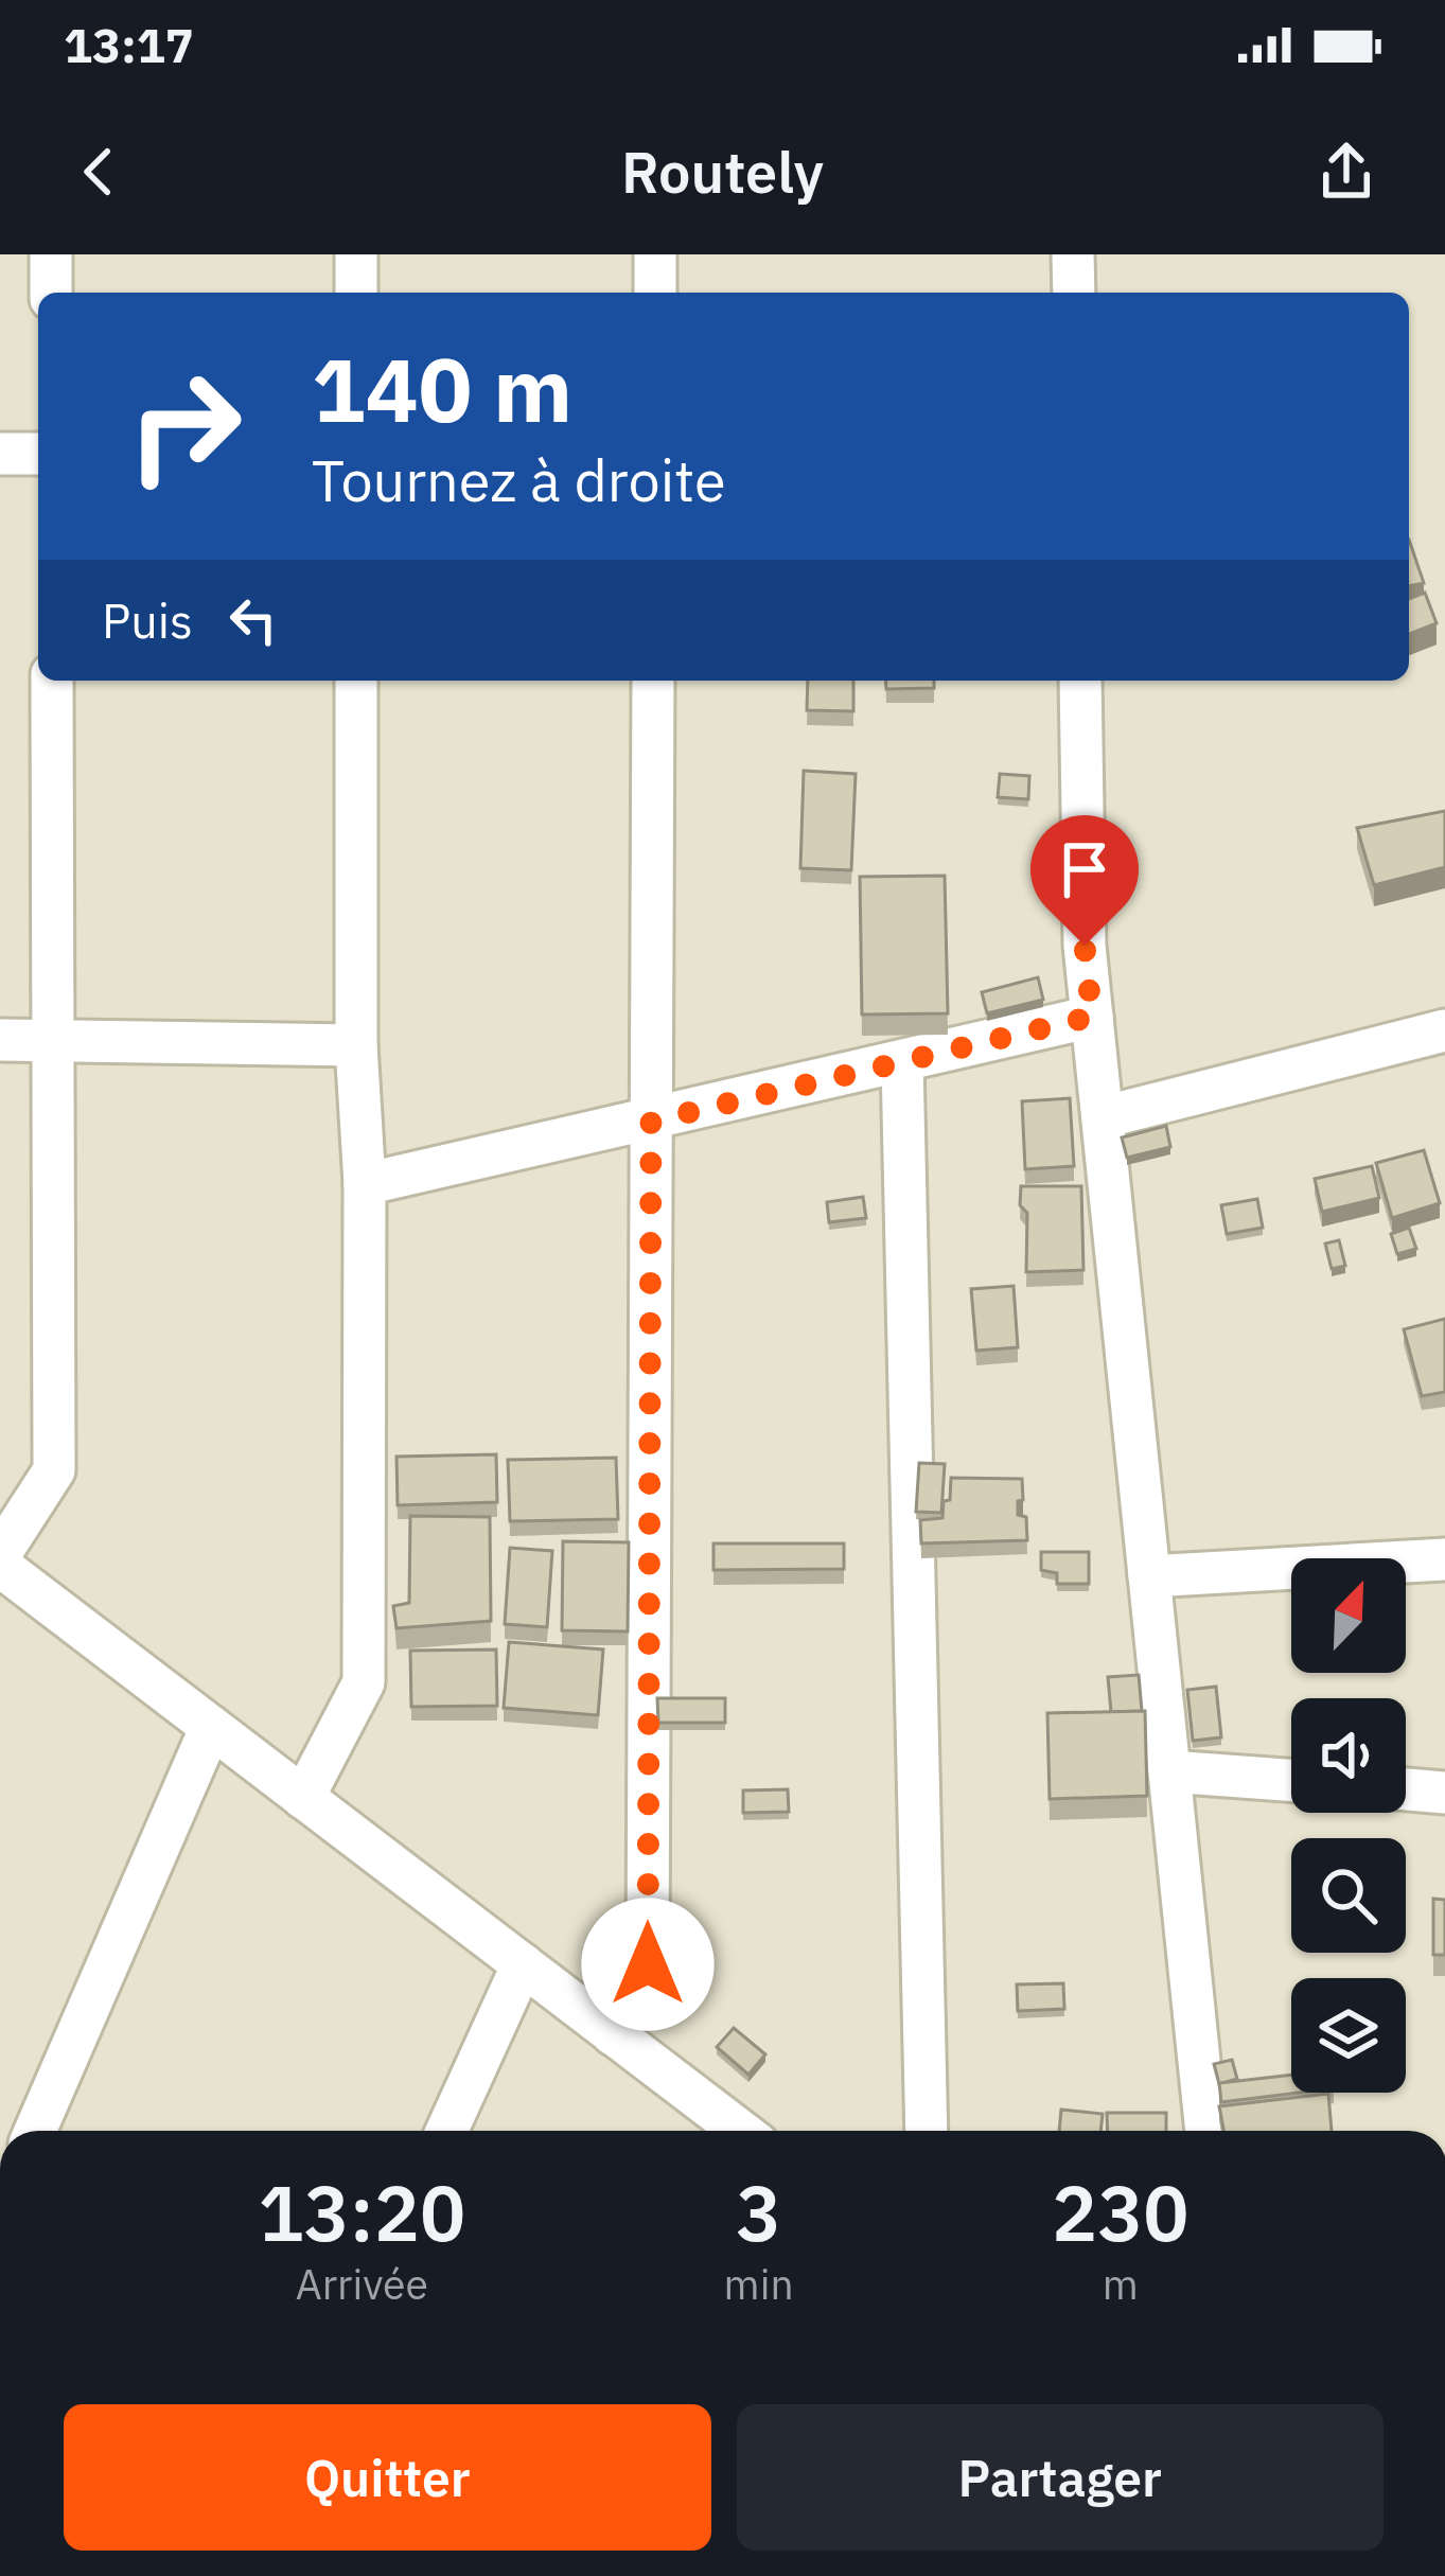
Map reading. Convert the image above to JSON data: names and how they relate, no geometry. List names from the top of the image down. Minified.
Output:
{"north":"top right","page":{"status":"13:17","header":"Routely","turn":["140 m","Tournez à droite"],"then":"Puis","eta":["13:20","Arrivée","3","min","230","m"],"buttons":["Quitter","Partager"]}}
